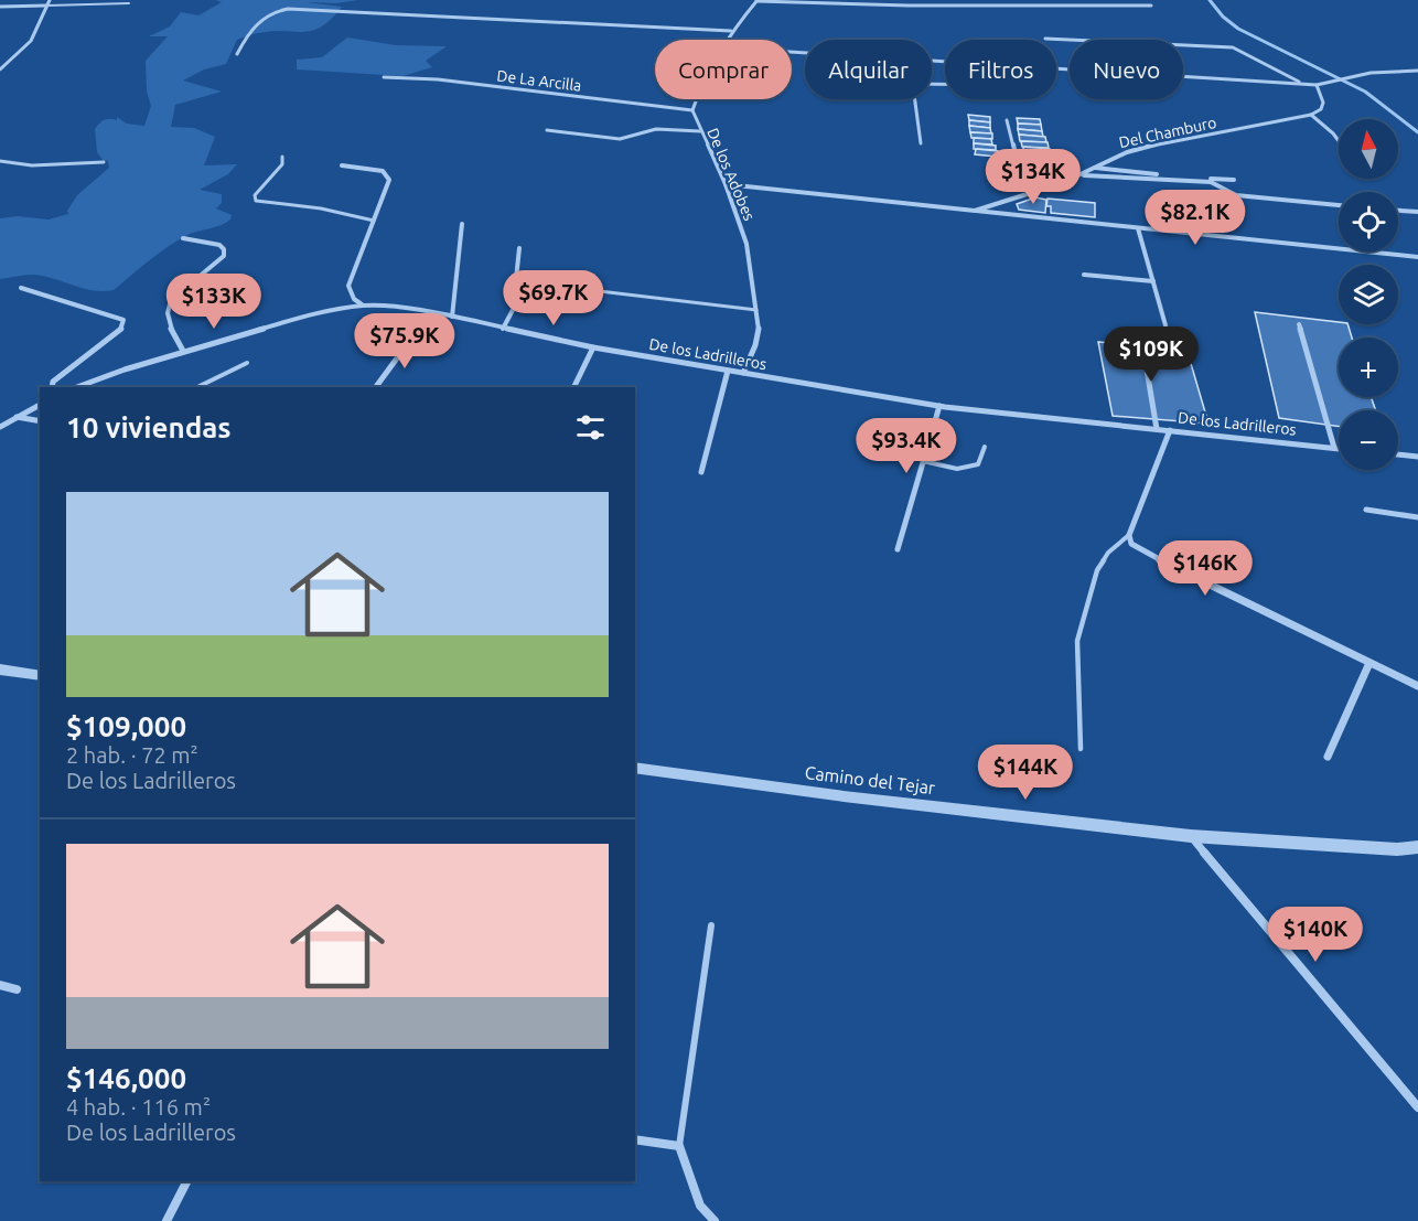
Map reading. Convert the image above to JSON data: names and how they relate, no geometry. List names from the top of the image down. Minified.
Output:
{"streets":{"street":["De La Arcilla","Del Chamburo","De los Adobes","De los Ladrilleros","Camino del Tejar"]},"crossings":[["De La Arcilla","De los Adobes"],["Del Chamburo","De los Adobes"],["De los Adobes","De los Ladrilleros"]],"north":"top","page":{"chip":["Comprar","Alquilar","Filtros","Nuevo"],"map_buttons":["+","−"],"price":["$134K","$82.1K","$69.7K","$133K","$75.9K","$109K","$93.4K","$146K","$144K","$140K"],"heading":"10 viviendas","list":[{"name":"$109,000","note":"2 hab. · 72 m² · De los Ladrilleros"},{"name":"$146,000","note":"4 hab. · 116 m² · De los Ladrilleros"}]}}
